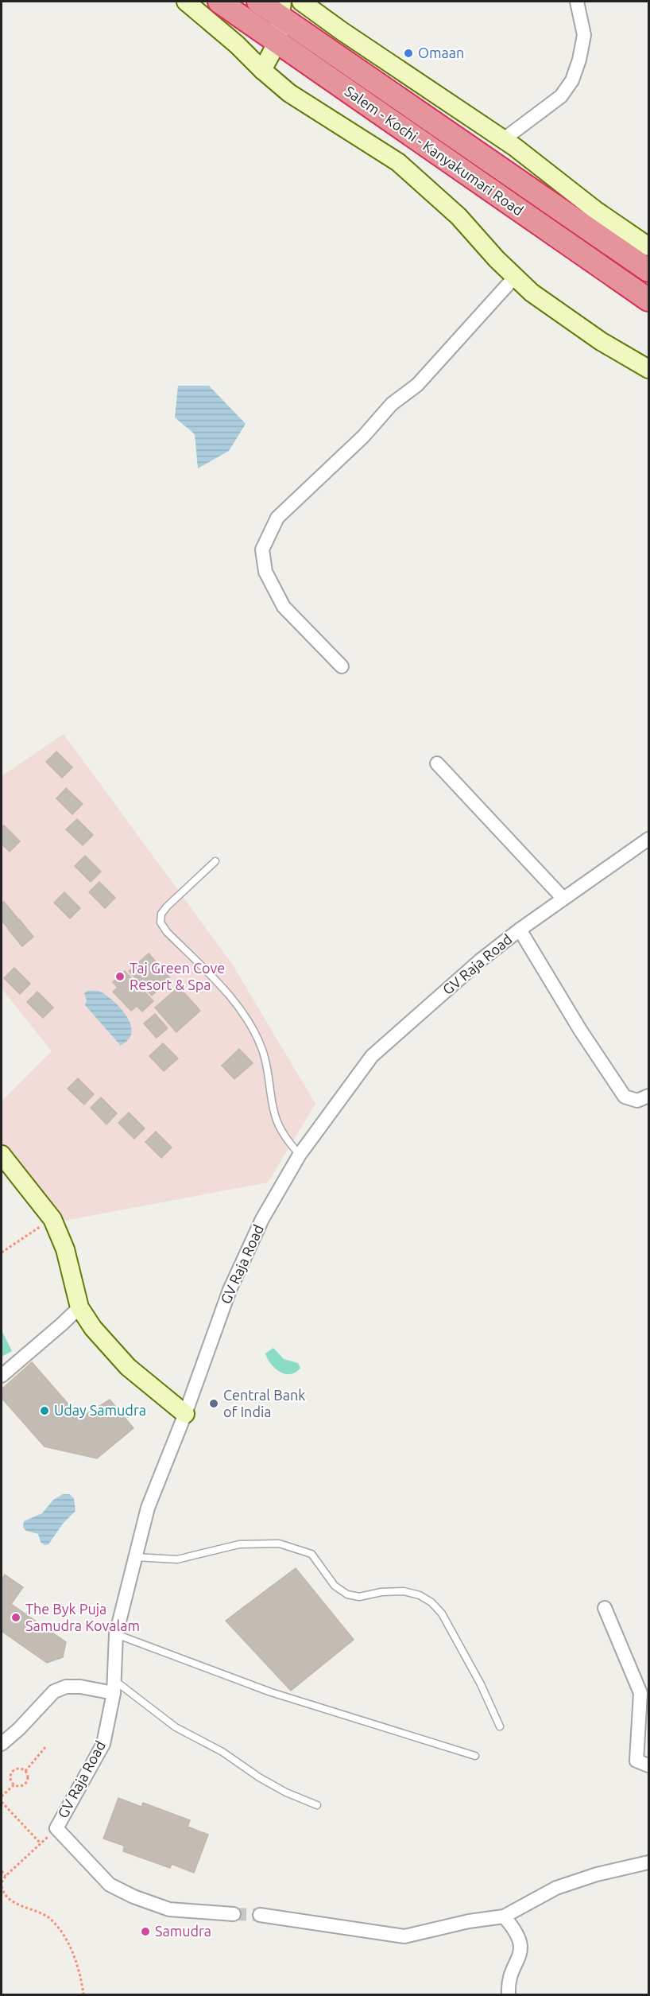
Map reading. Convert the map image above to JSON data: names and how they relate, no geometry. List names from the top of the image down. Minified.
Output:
{"streets":{"highway":["Salem - Kochi - Kanyakumari Road"],"street":["GV Raja Road"]},"places":["Omaan","Taj Green Cove Resort & Spa","Central Bank of India","Uday Samudra","The Byk Puja Samudra Kovalam","Samudra"]}
